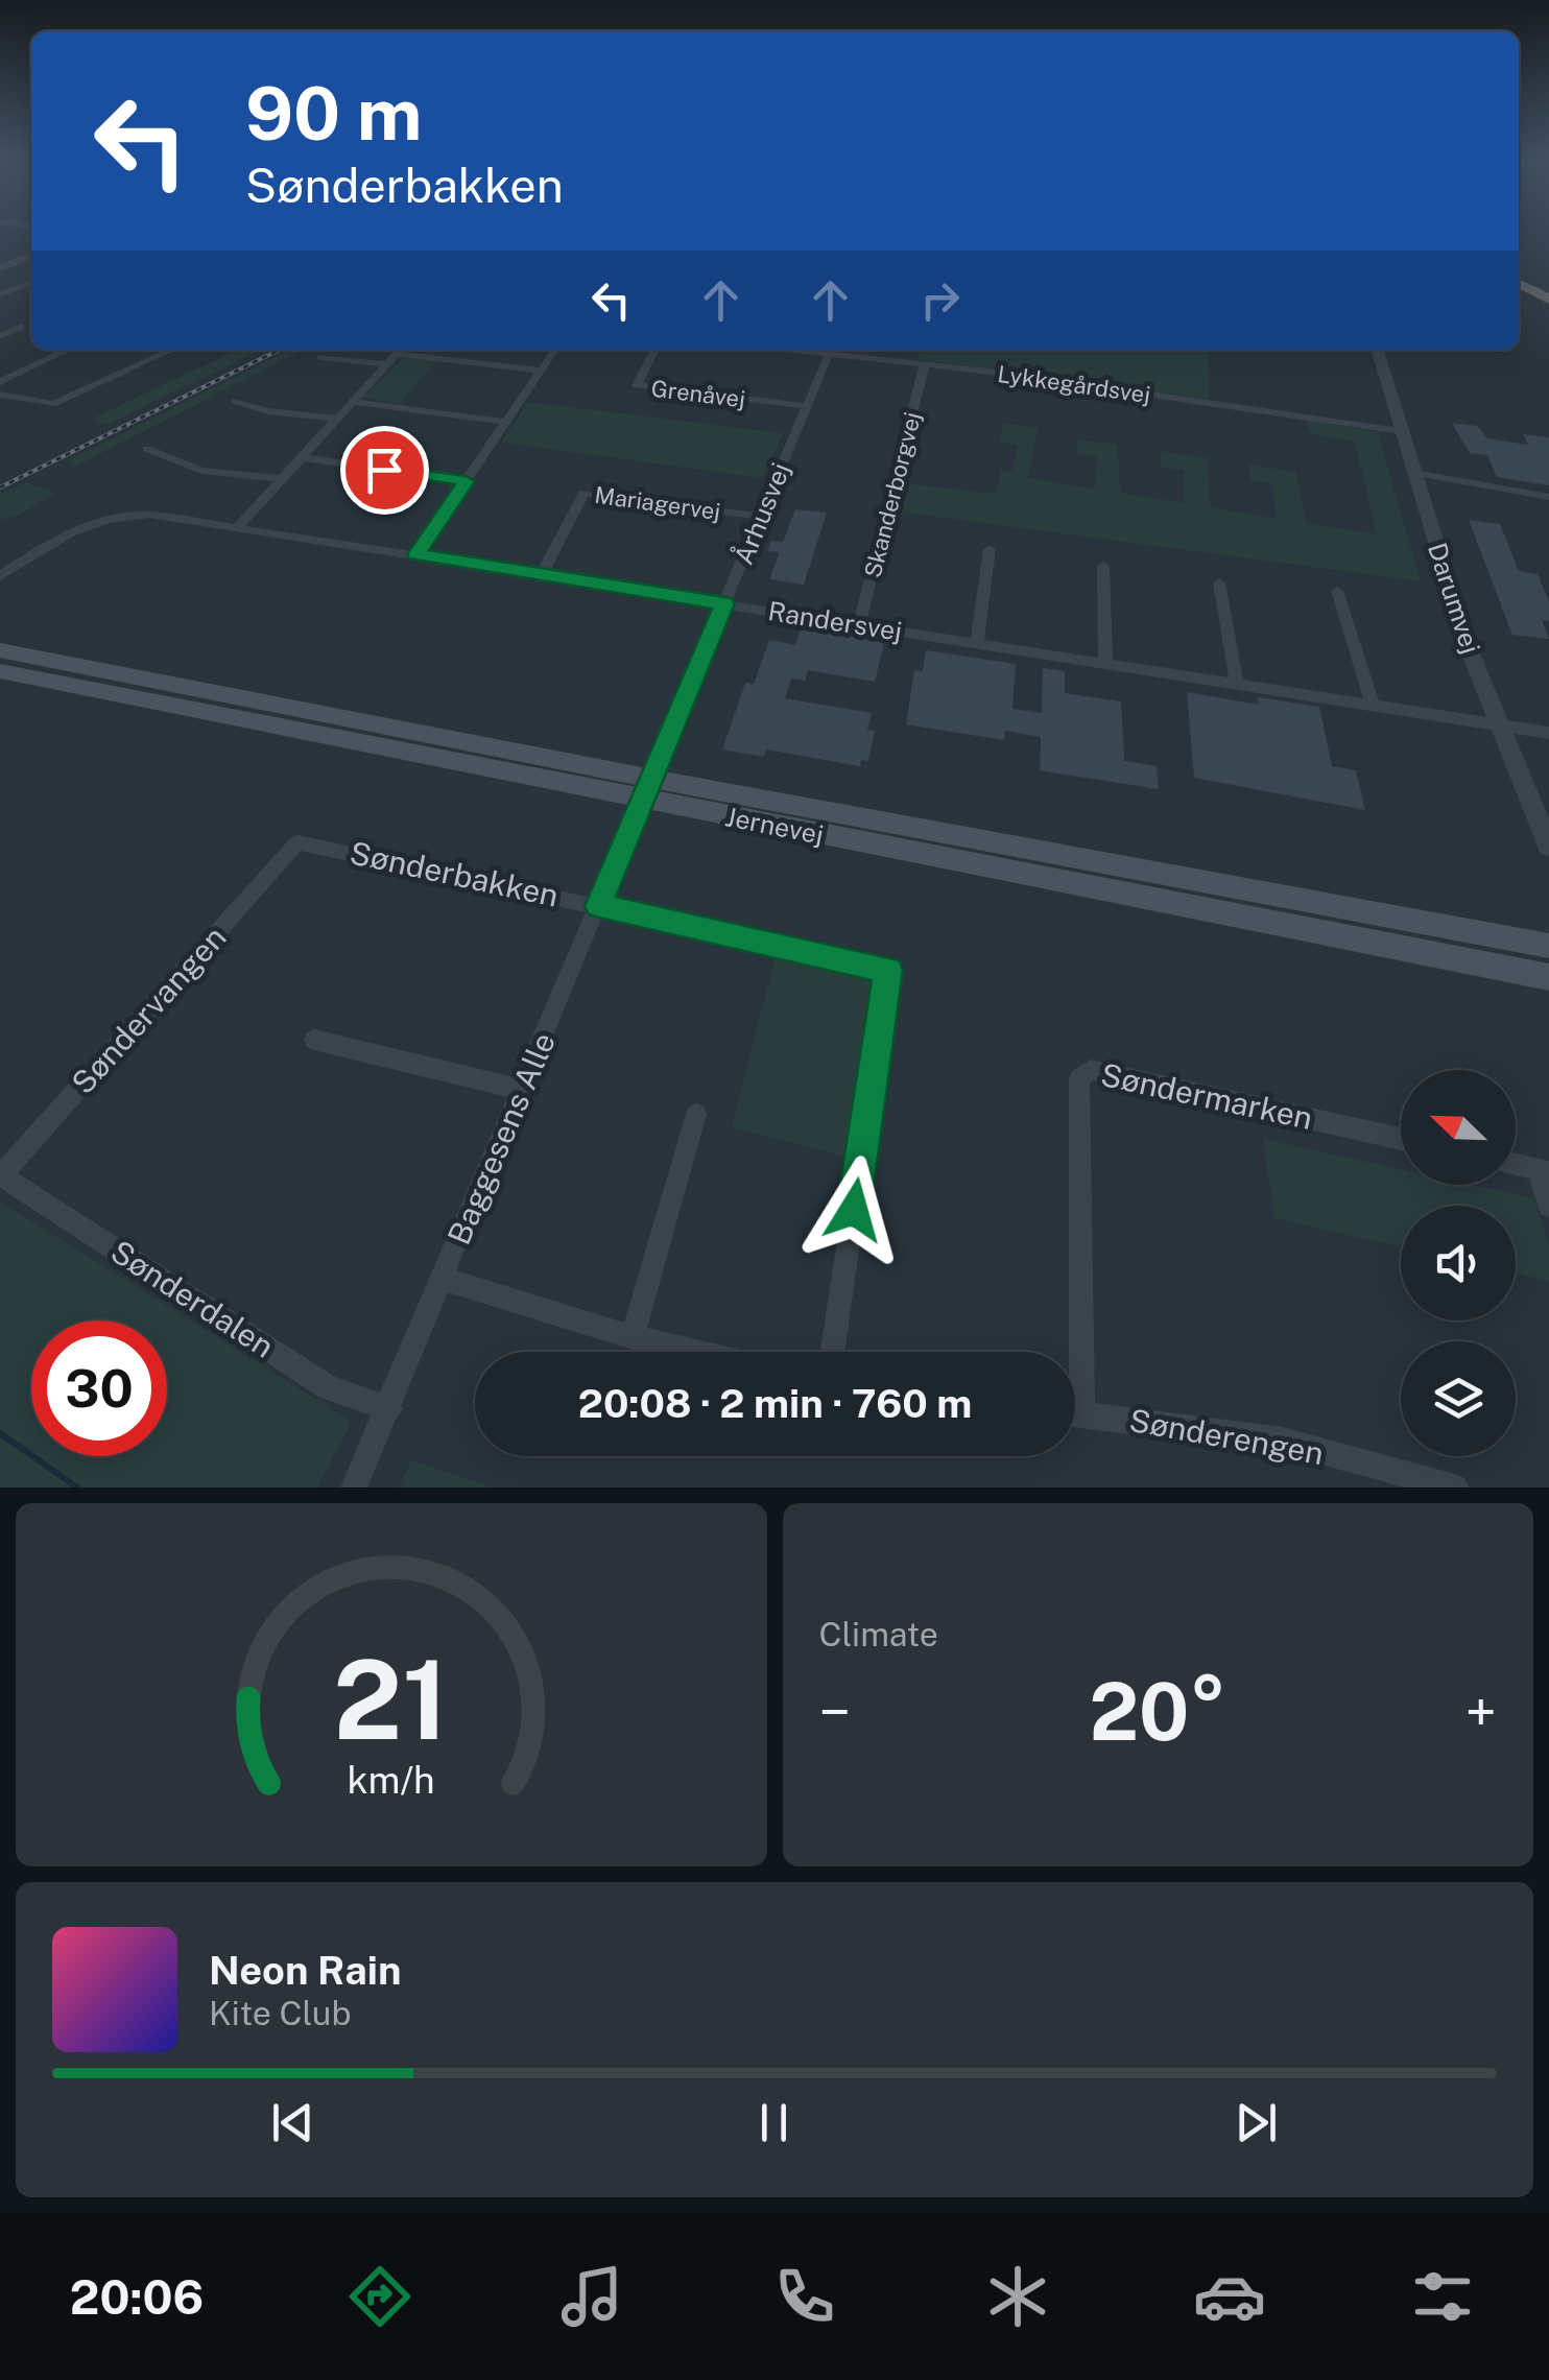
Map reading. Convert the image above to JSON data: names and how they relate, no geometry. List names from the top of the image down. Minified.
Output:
{"streets":{"main road":["Jernevej"],"street":["Lykkegårdsvej","Grenåvej","Skanderborgvej","Mariagervej","Århusvej","Darumvej","Randersvej","Sønderbakken","Søndervangen","Søndermarken","Baggesens Alle","Sønderdalen","Sønderengen"]},"crossings":[["Lykkegårdsvej","Skanderborgvej"],["Lykkegårdsvej","Århusvej"],["Lykkegårdsvej","Darumvej"],["Grenåvej","Århusvej"],["Skanderborgvej","Randersvej"],["Mariagervej","Århusvej"],["Mariagervej","Randersvej"],["Århusvej","Randersvej"],["Århusvej","Jernevej"],["Århusvej","Baggesens Alle"],["Darumvej","Randersvej"],["Jernevej","Baggesens Alle"],["Sønderbakken","Søndervangen"],["Sønderbakken","Baggesens Alle"],["Søndervangen","Sønderdalen"],["Baggesens Alle","Sønderdalen"]],"north":"top left","page":{"turn":["90 m","Sønderbakken"],"limit":"30","trip":"20:08 · 2 min · 760 m","tile":"Climate","heat":["−","20°","+"],"song":["Neon Rain","Kite Club"],"tabs":"20:06","gauge":["21","km/h"]}}
